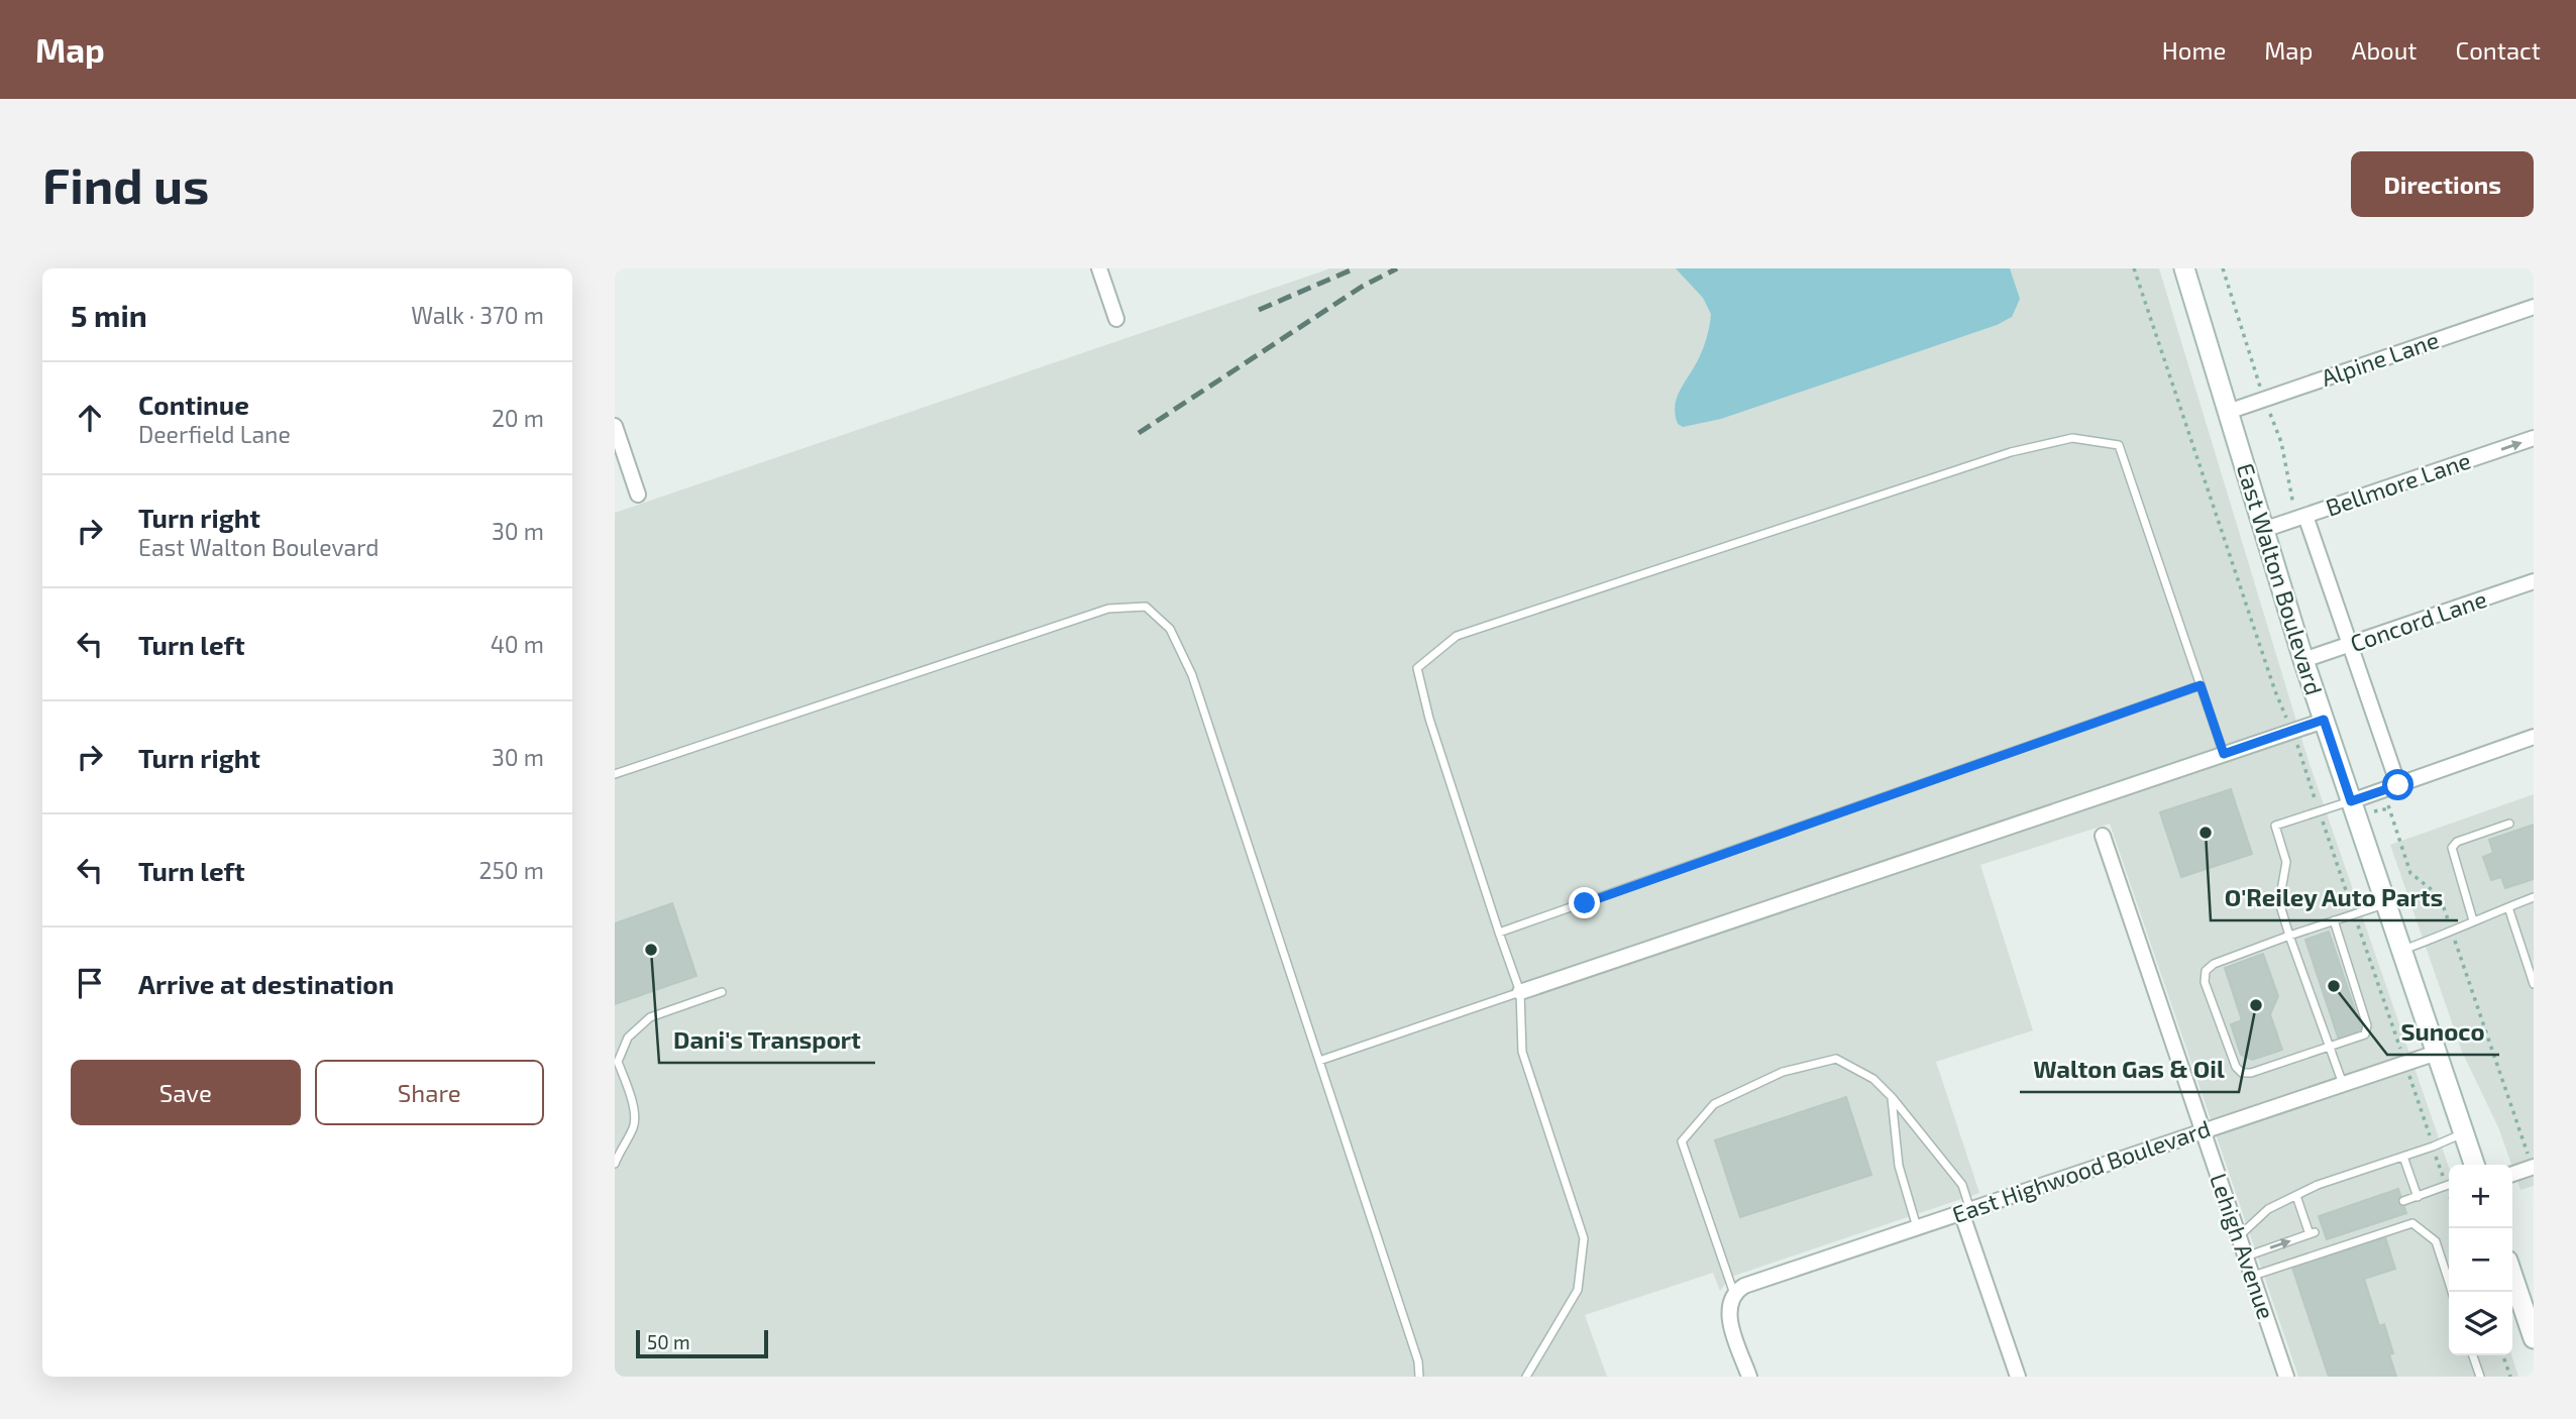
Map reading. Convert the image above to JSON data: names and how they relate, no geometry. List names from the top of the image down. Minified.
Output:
{"streets":{"main road":["East Walton Boulevard"],"street":["Alpine Lane","Bellmore Lane","Concord Lane","East Highwood Boulevard","Lehigh Avenue"]},"crossings":[["Alpine Lane","East Walton Boulevard"],["Bellmore Lane","East Walton Boulevard"],["East Walton Boulevard","Concord Lane"],["East Walton Boulevard","East Highwood Boulevard"],["East Highwood Boulevard","Lehigh Avenue"]],"one_way":["Bellmore Lane"],"places":["O'Reiley Auto Parts","Dani's Transport","Sunoco","Walton Gas & Oil"],"scale_bar":"50 m","page":{"header":"Map","nav":["Home","Map","About","Contact"],"buttons":["Directions",["Save","Share"]],"title":"Find us","heading":["5 min","Walk · 370 m"],"list":[["Continue","Deerfield Lane","20 m"],["Turn right","East Walton Boulevard","30 m"],["Turn left","40 m"],["Turn right","30 m"],["Turn left","250 m"],"Arrive at destination"],"map_buttons":["+","−"],"scale":"50 m"}}
